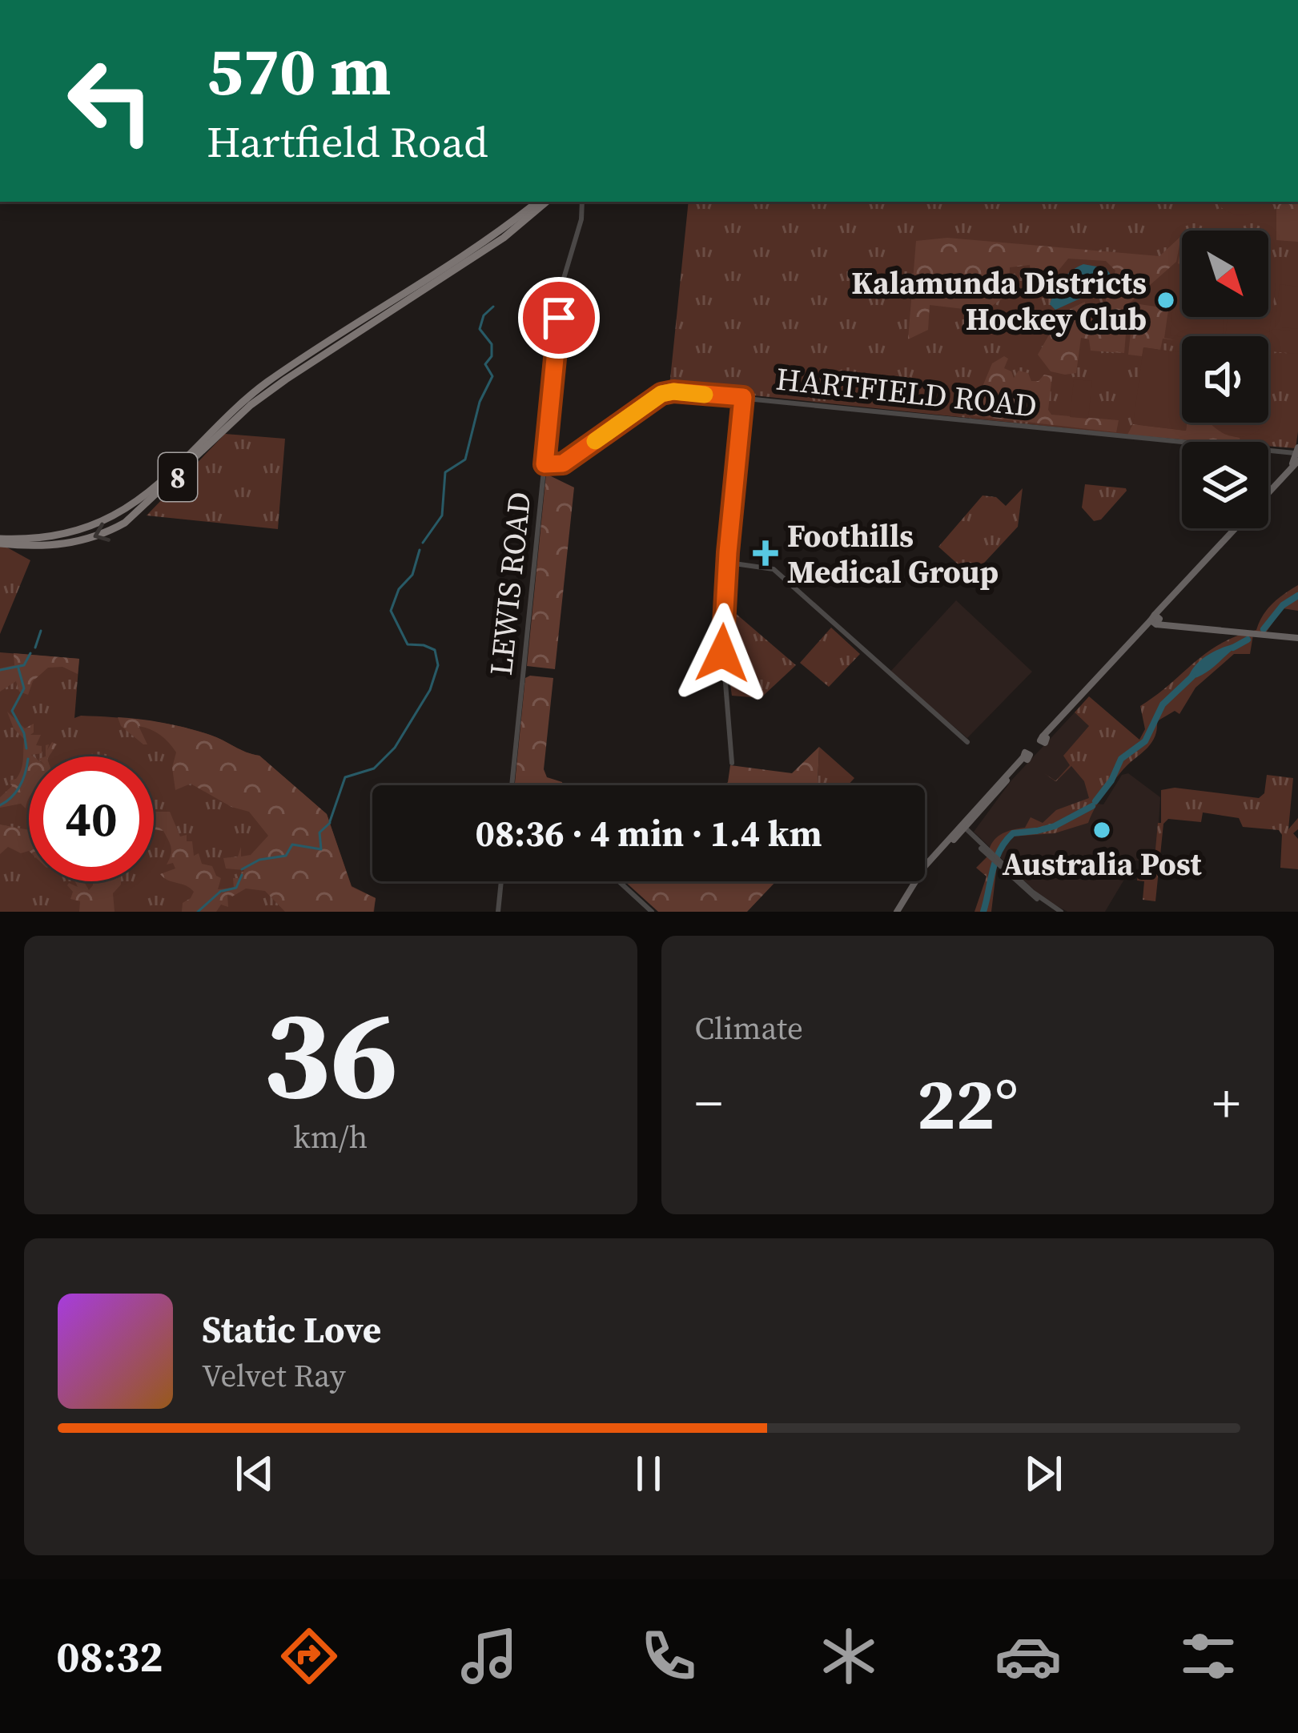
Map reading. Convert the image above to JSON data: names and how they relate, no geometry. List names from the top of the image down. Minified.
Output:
{"streets":{"main road":["8"],"street":["HARTFIELD ROAD","LEWIS ROAD"]},"crossings":[["HARTFIELD ROAD","LEWIS ROAD"]],"places":{"other":["Kalamunda Districts Hockey Club","Australia Post"],"health":["Foothills Medical Group"]},"north":"bottom right","page":{"turn":["570 m","Hartfield Road"],"limit":"40","trip":"08:36 · 4 min · 1.4 km","tile":[["36","km/h"],"Climate"],"heat":["−","22°","+"],"song":["Static Love","Velvet Ray"],"tabs":"08:32"}}
